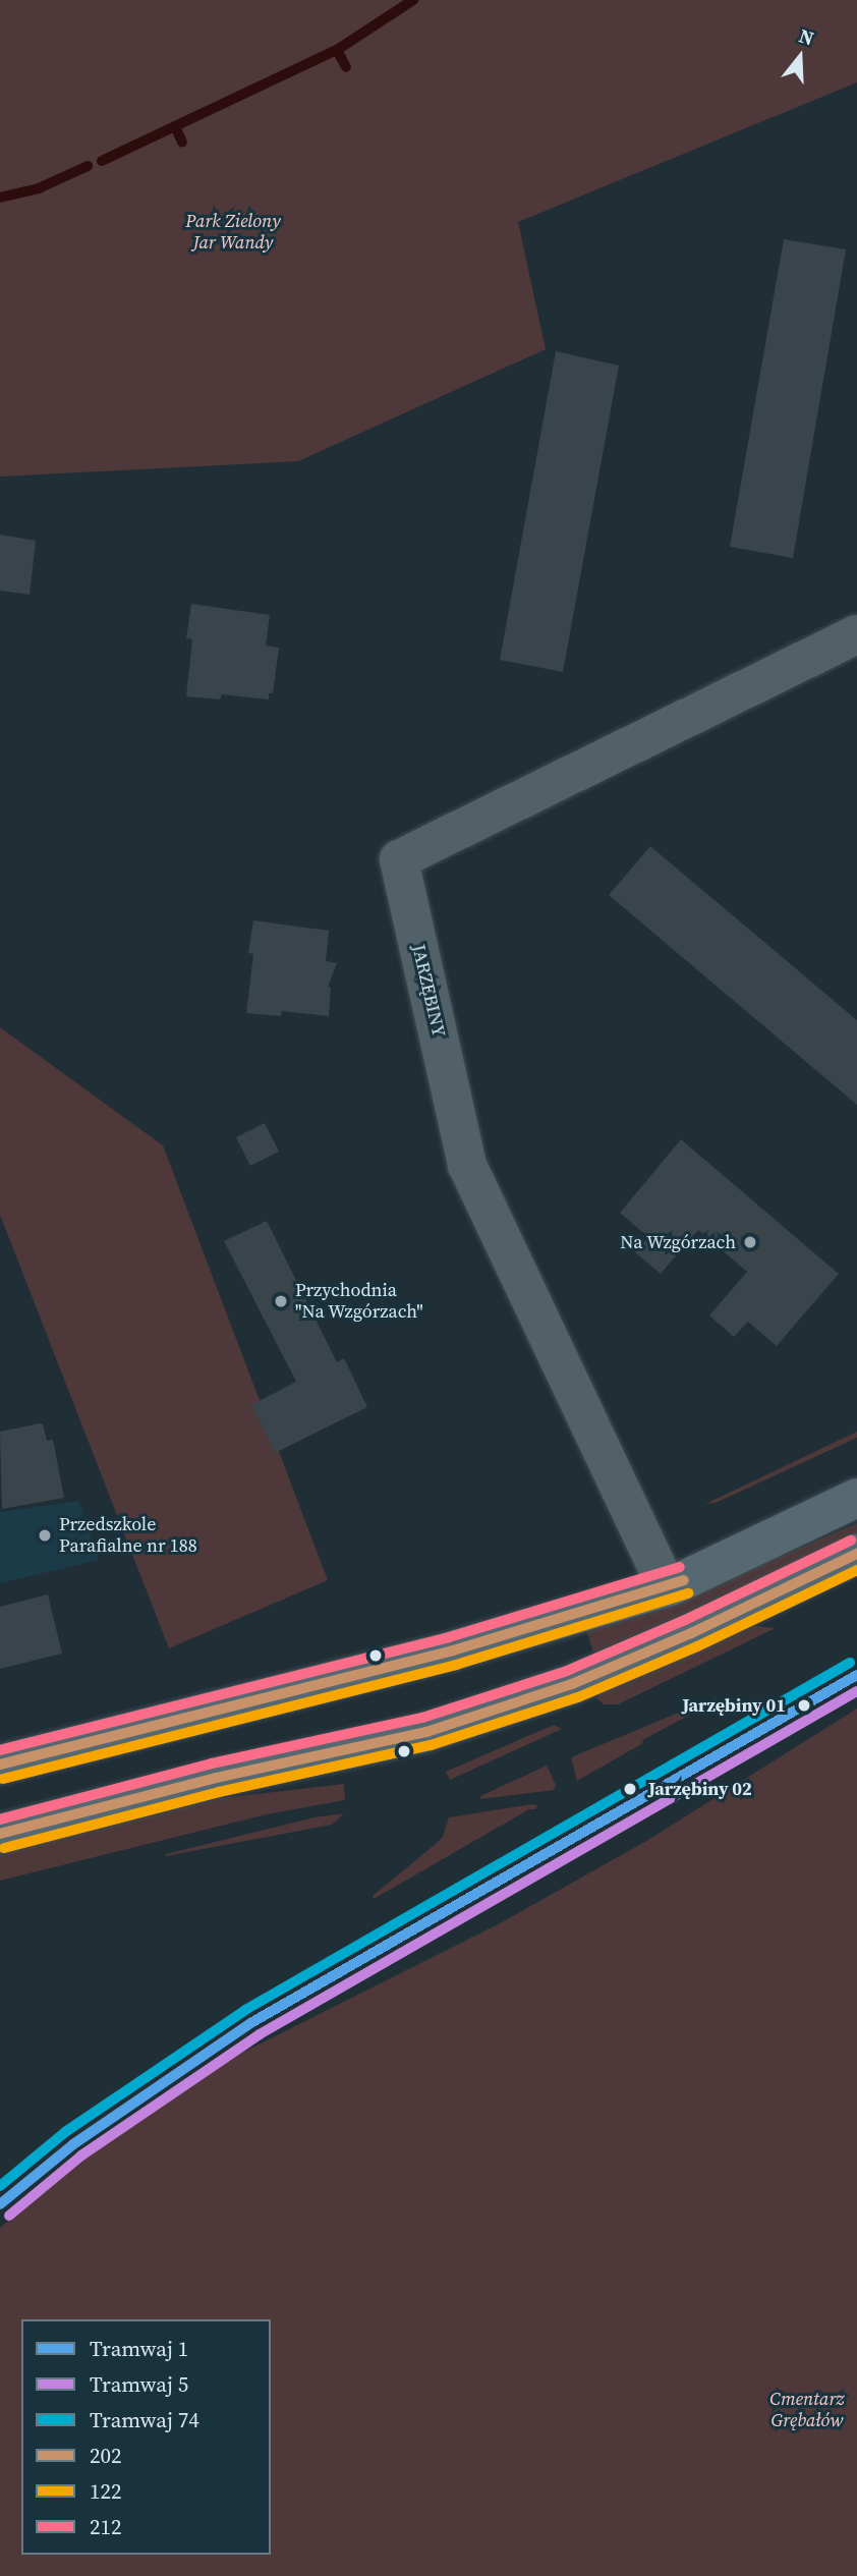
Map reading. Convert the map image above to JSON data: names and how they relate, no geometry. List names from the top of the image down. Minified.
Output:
{"streets":{"street":["JARZĘBINY"]},"parks":["Park Zielony Jar Wandy","Cmentarz Grębałów"],"places":["Na Wzgórzach","Przychodnia \"Na Wzgórzach\"","Przedszkole Parafialne nr 188","Jarzębiny 01","Jarzębiny 02"],"lines":["transit line 212","transit line 202","transit line 122","tram line 74","tram line 1","tram line 5"],"legend":["Tramwaj 1","Tramwaj 5","Tramwaj 74","202","122","212"],"north":"top"}
